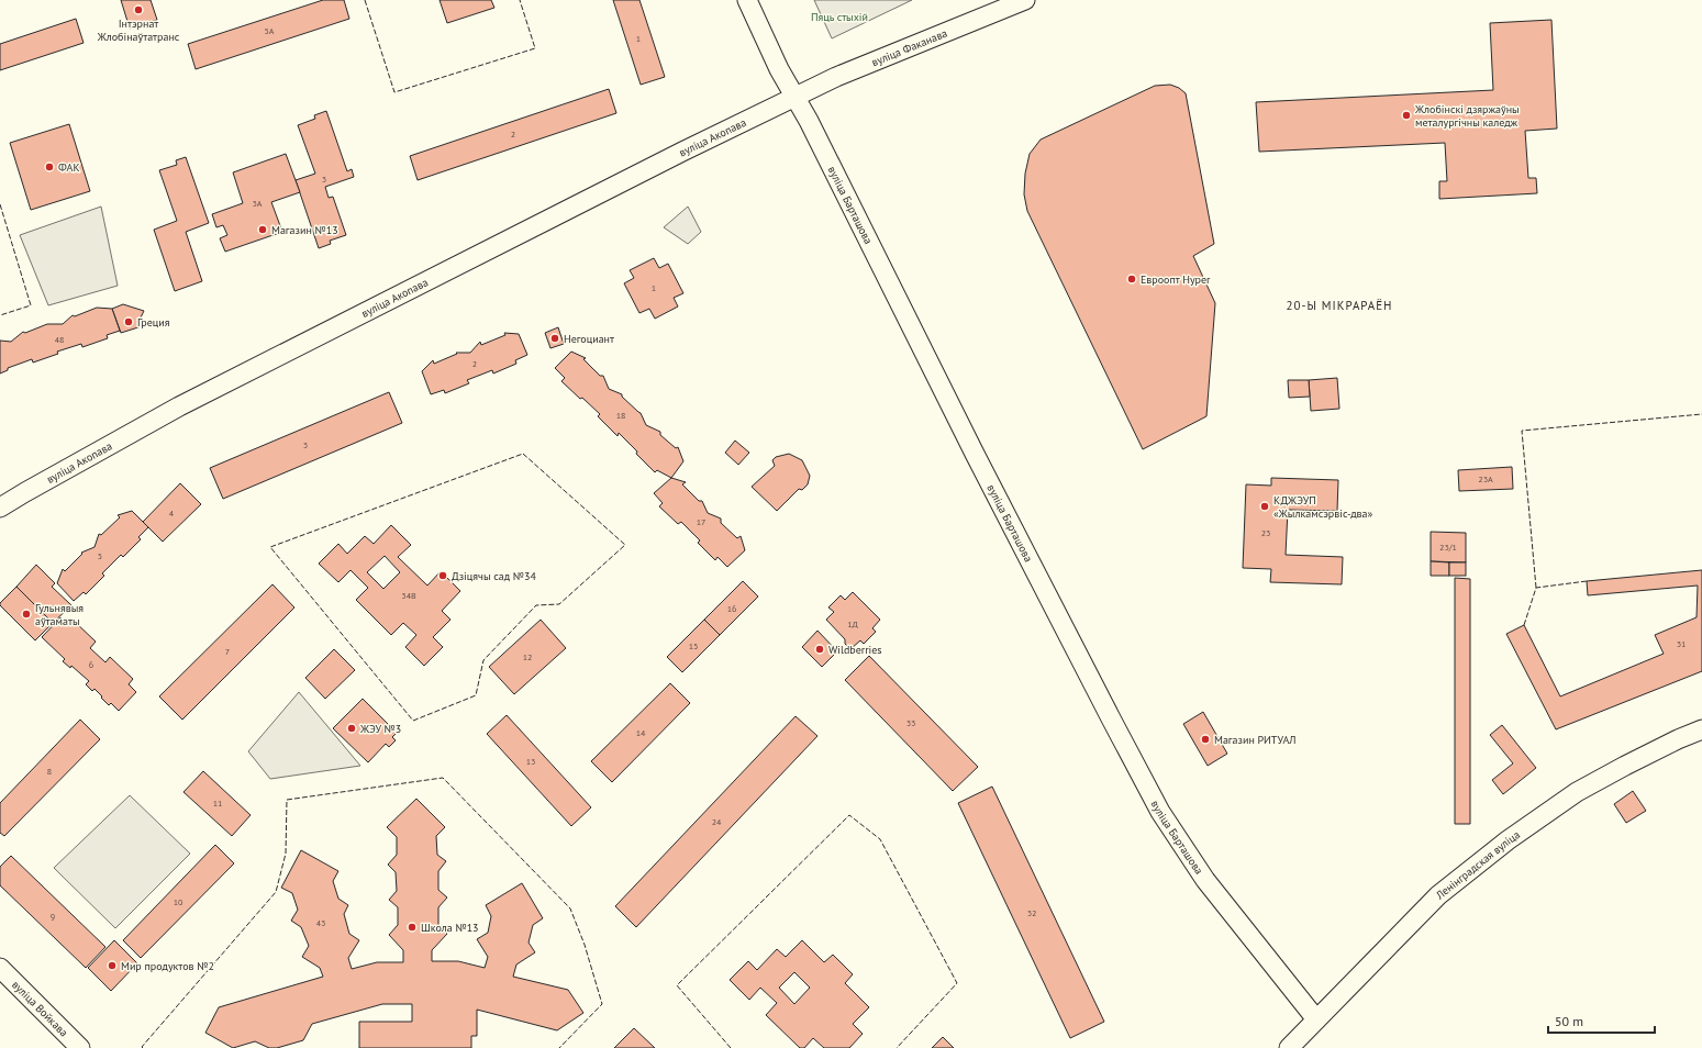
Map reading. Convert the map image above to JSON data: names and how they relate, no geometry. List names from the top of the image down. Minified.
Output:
{"streets":{"main road":["вуліца Факанава","вуліца Акопава","вуліца Барташова","Ленінградская вуліца","вуліца Войкава"]},"crossings":[["вуліца Факанава","вуліца Акопава"],["вуліца Факанава","вуліца Барташова"],["вуліца Акопава","вуліца Барташова"],["вуліца Барташова","Ленінградская вуліца"]],"districts":["20-Ы МІКРАРАЁН"],"parks":["Пяць стыхій"],"places":["Інтэрнат Жлобінаўтатранс","Жлобінскі дзяржаўны металургічны каледж","ФАК","Магазин №13","Евроопт Hyper","Греция","Негоциант","КДЖЭУП «Жылкамсэрвіс-два»","Дзіцячы сад №34","Гульнявыя аўтаматы","Wildberries","ЖЭУ №3","Магазин РИТУАЛ","Школа №13","Мир продуктов №2"],"house_numbers":["5А","1","2","3","3А","1","48","2","18","3","23А","4","17","23","23/1","5","34В","16","1Д","31","15","7","12","6","33","14","13","8","11","24","10","32","9","43"],"scale_bar":"50 m"}
